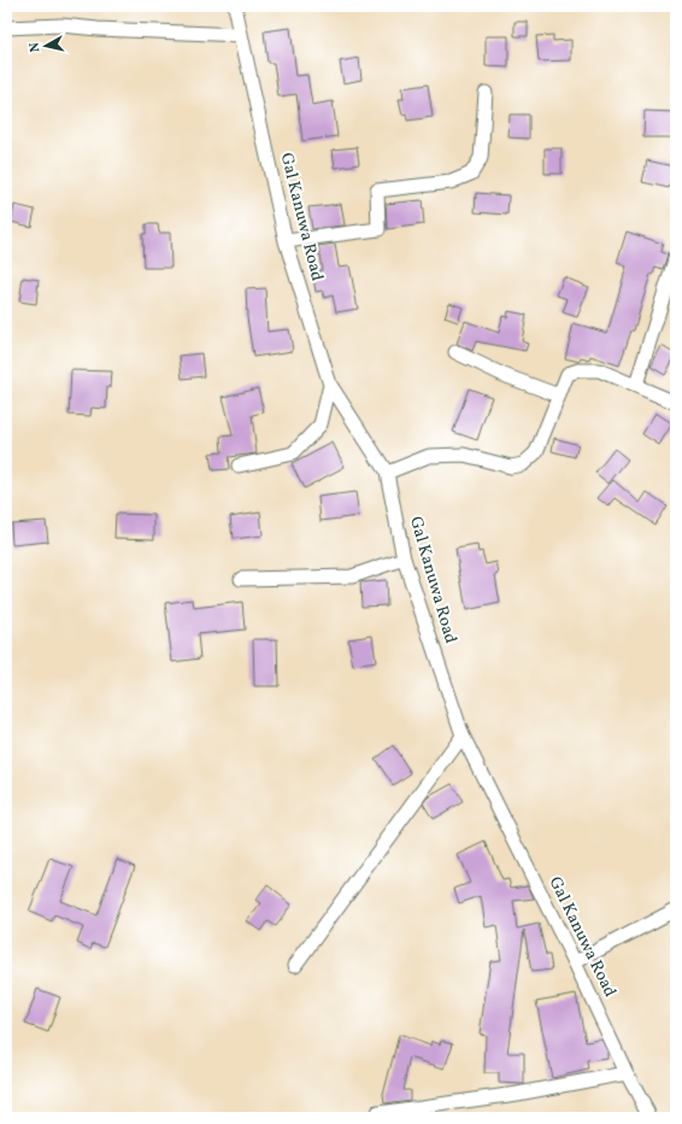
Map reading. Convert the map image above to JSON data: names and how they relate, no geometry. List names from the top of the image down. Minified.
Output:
{"streets":{"street":["Gal Kanuwa Road"]},"north":"left"}
